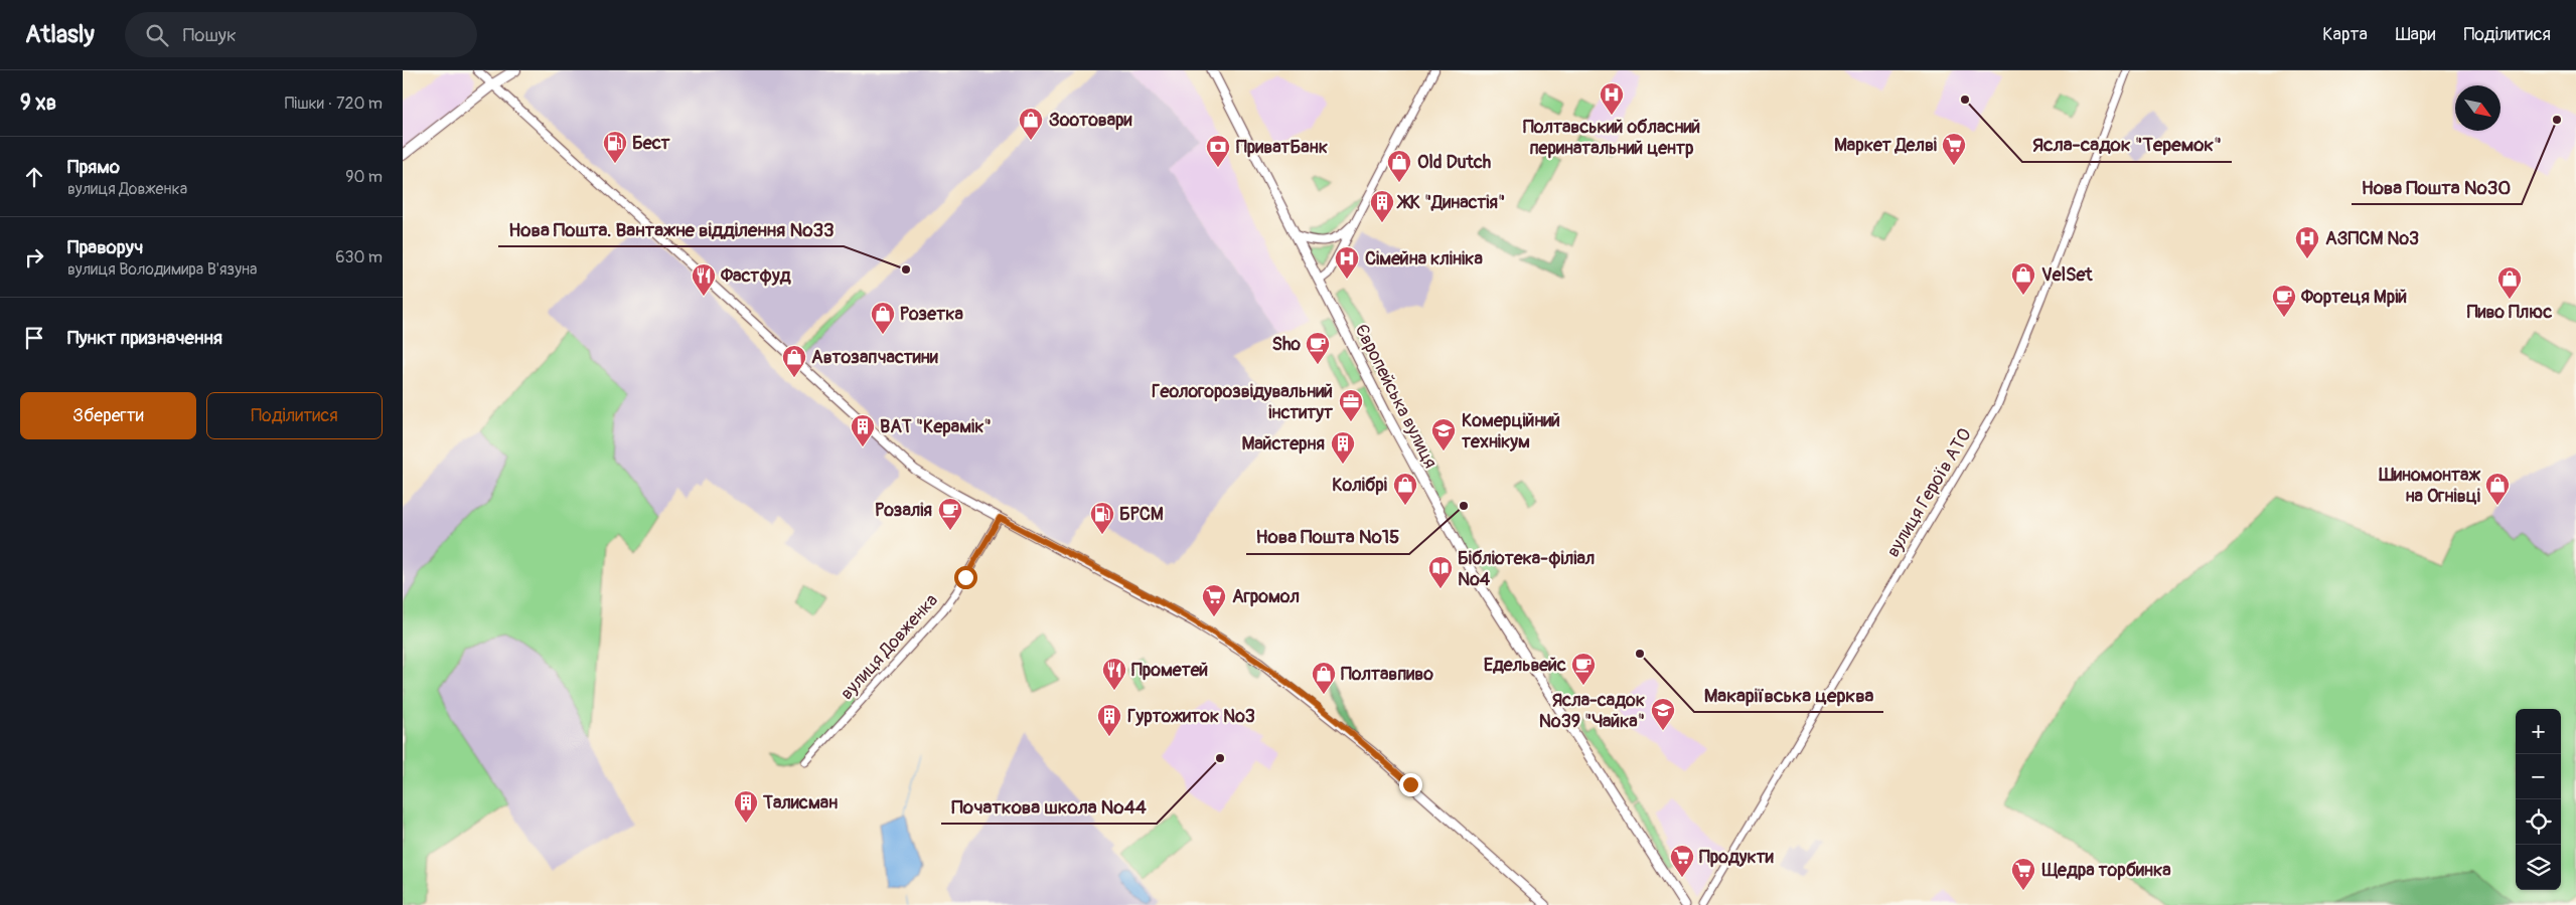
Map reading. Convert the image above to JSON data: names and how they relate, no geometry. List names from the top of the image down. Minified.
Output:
{"streets":{"main road":["Європейська вулиця"],"street":["вулиця Героїв АТО","вулиця Довженка"]},"places":{"other":["Ясла-садок \"Теремок\"","Нова Пошта №30","Нова Пошта. Вантажне відділення №33","Нова Пошта №15","Макаріївська церква","Початкова школа №44"],"hospital":["Полтавський обласний перинатальний центр","АЗПСМ №3","Сімейна клініка"],"shop":["Зоотовари","Old Dutch","VelSet","Пиво Плюс","Розетка","Автозапчастини","Колібрі","Шиномонтаж на Огнівці","Полтавпиво"],"fuel station":["Бест","БРСМ"],"supermarket":["Маркет Делві","Агромол","Продукти","Щедра торбинка"],"bank":["ПриватБанк"],"building":["ЖК \"Династія\"","ВАТ \"Керамік\"","Майстерня","Гуртожиток №3","Талисман"],"restaurant":["Фастфуд","Прометей"],"cafe":["Фортеця Мрій","Sho","Розалія","Едельвейс"],"office":["Геологорозвідувальний інститут"],"school or university":["Комерційний технікум","Ясла-садок №39 \"Чайка\""],"library":["Бібліотека-філіал №4"]},"north":"bottom right","page":{"header":"Atlasly","search":"Пошук","nav":["Карта","Шари","Поділитися"],"heading":["9 хв","Пішки · 720 m"],"list":[["Прямо","вулиця Довженка","90 m"],["Праворуч","вулиця Володимира В'язуна","630 m"],"Пункт призначення"],"buttons":["Зберегти","Поділитися"],"map_buttons":["+","−"]}}
